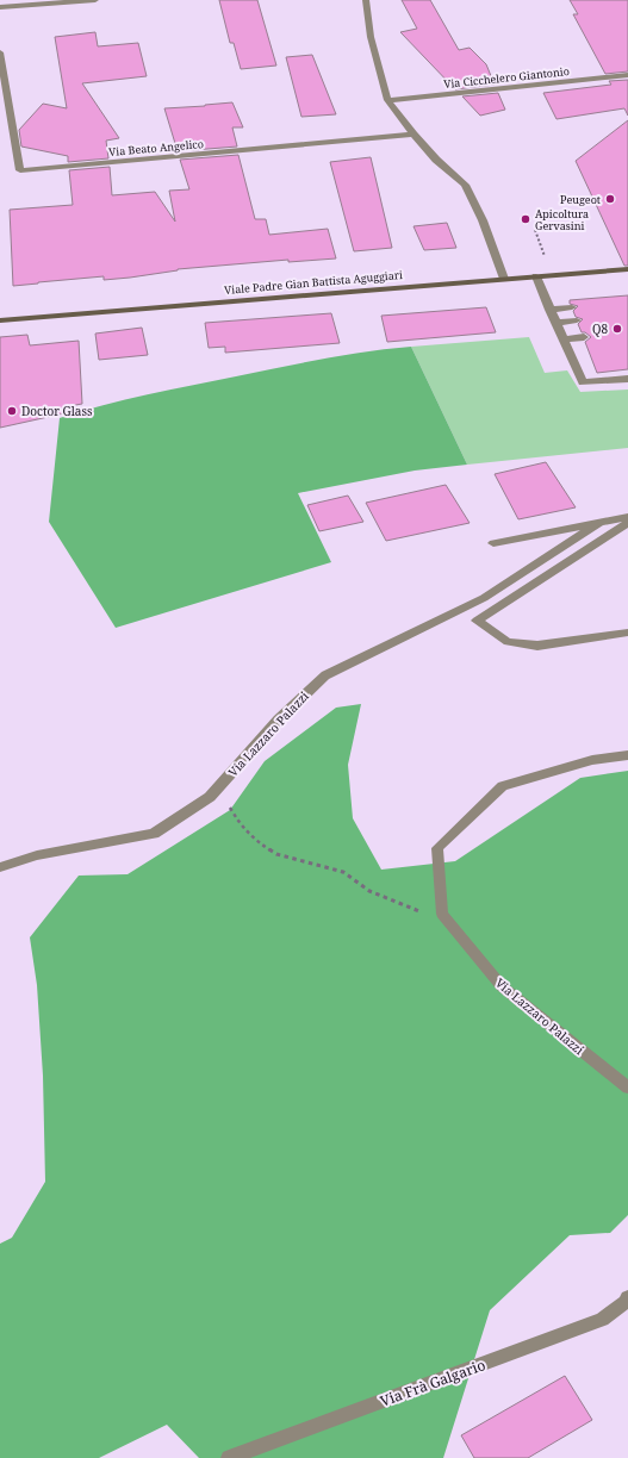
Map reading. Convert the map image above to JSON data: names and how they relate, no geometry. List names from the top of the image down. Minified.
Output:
{"streets":{"main road":["Viale Padre Gian Battista Aguggiari"],"street":["Via Cicchelero Giantonio","Via Beato Angelico","Via Lazzaro Palazzi","Via Frà Galgario"]},"places":["Peugeot","Apicoltura Gervasini","Q8","Doctor Glass"]}
